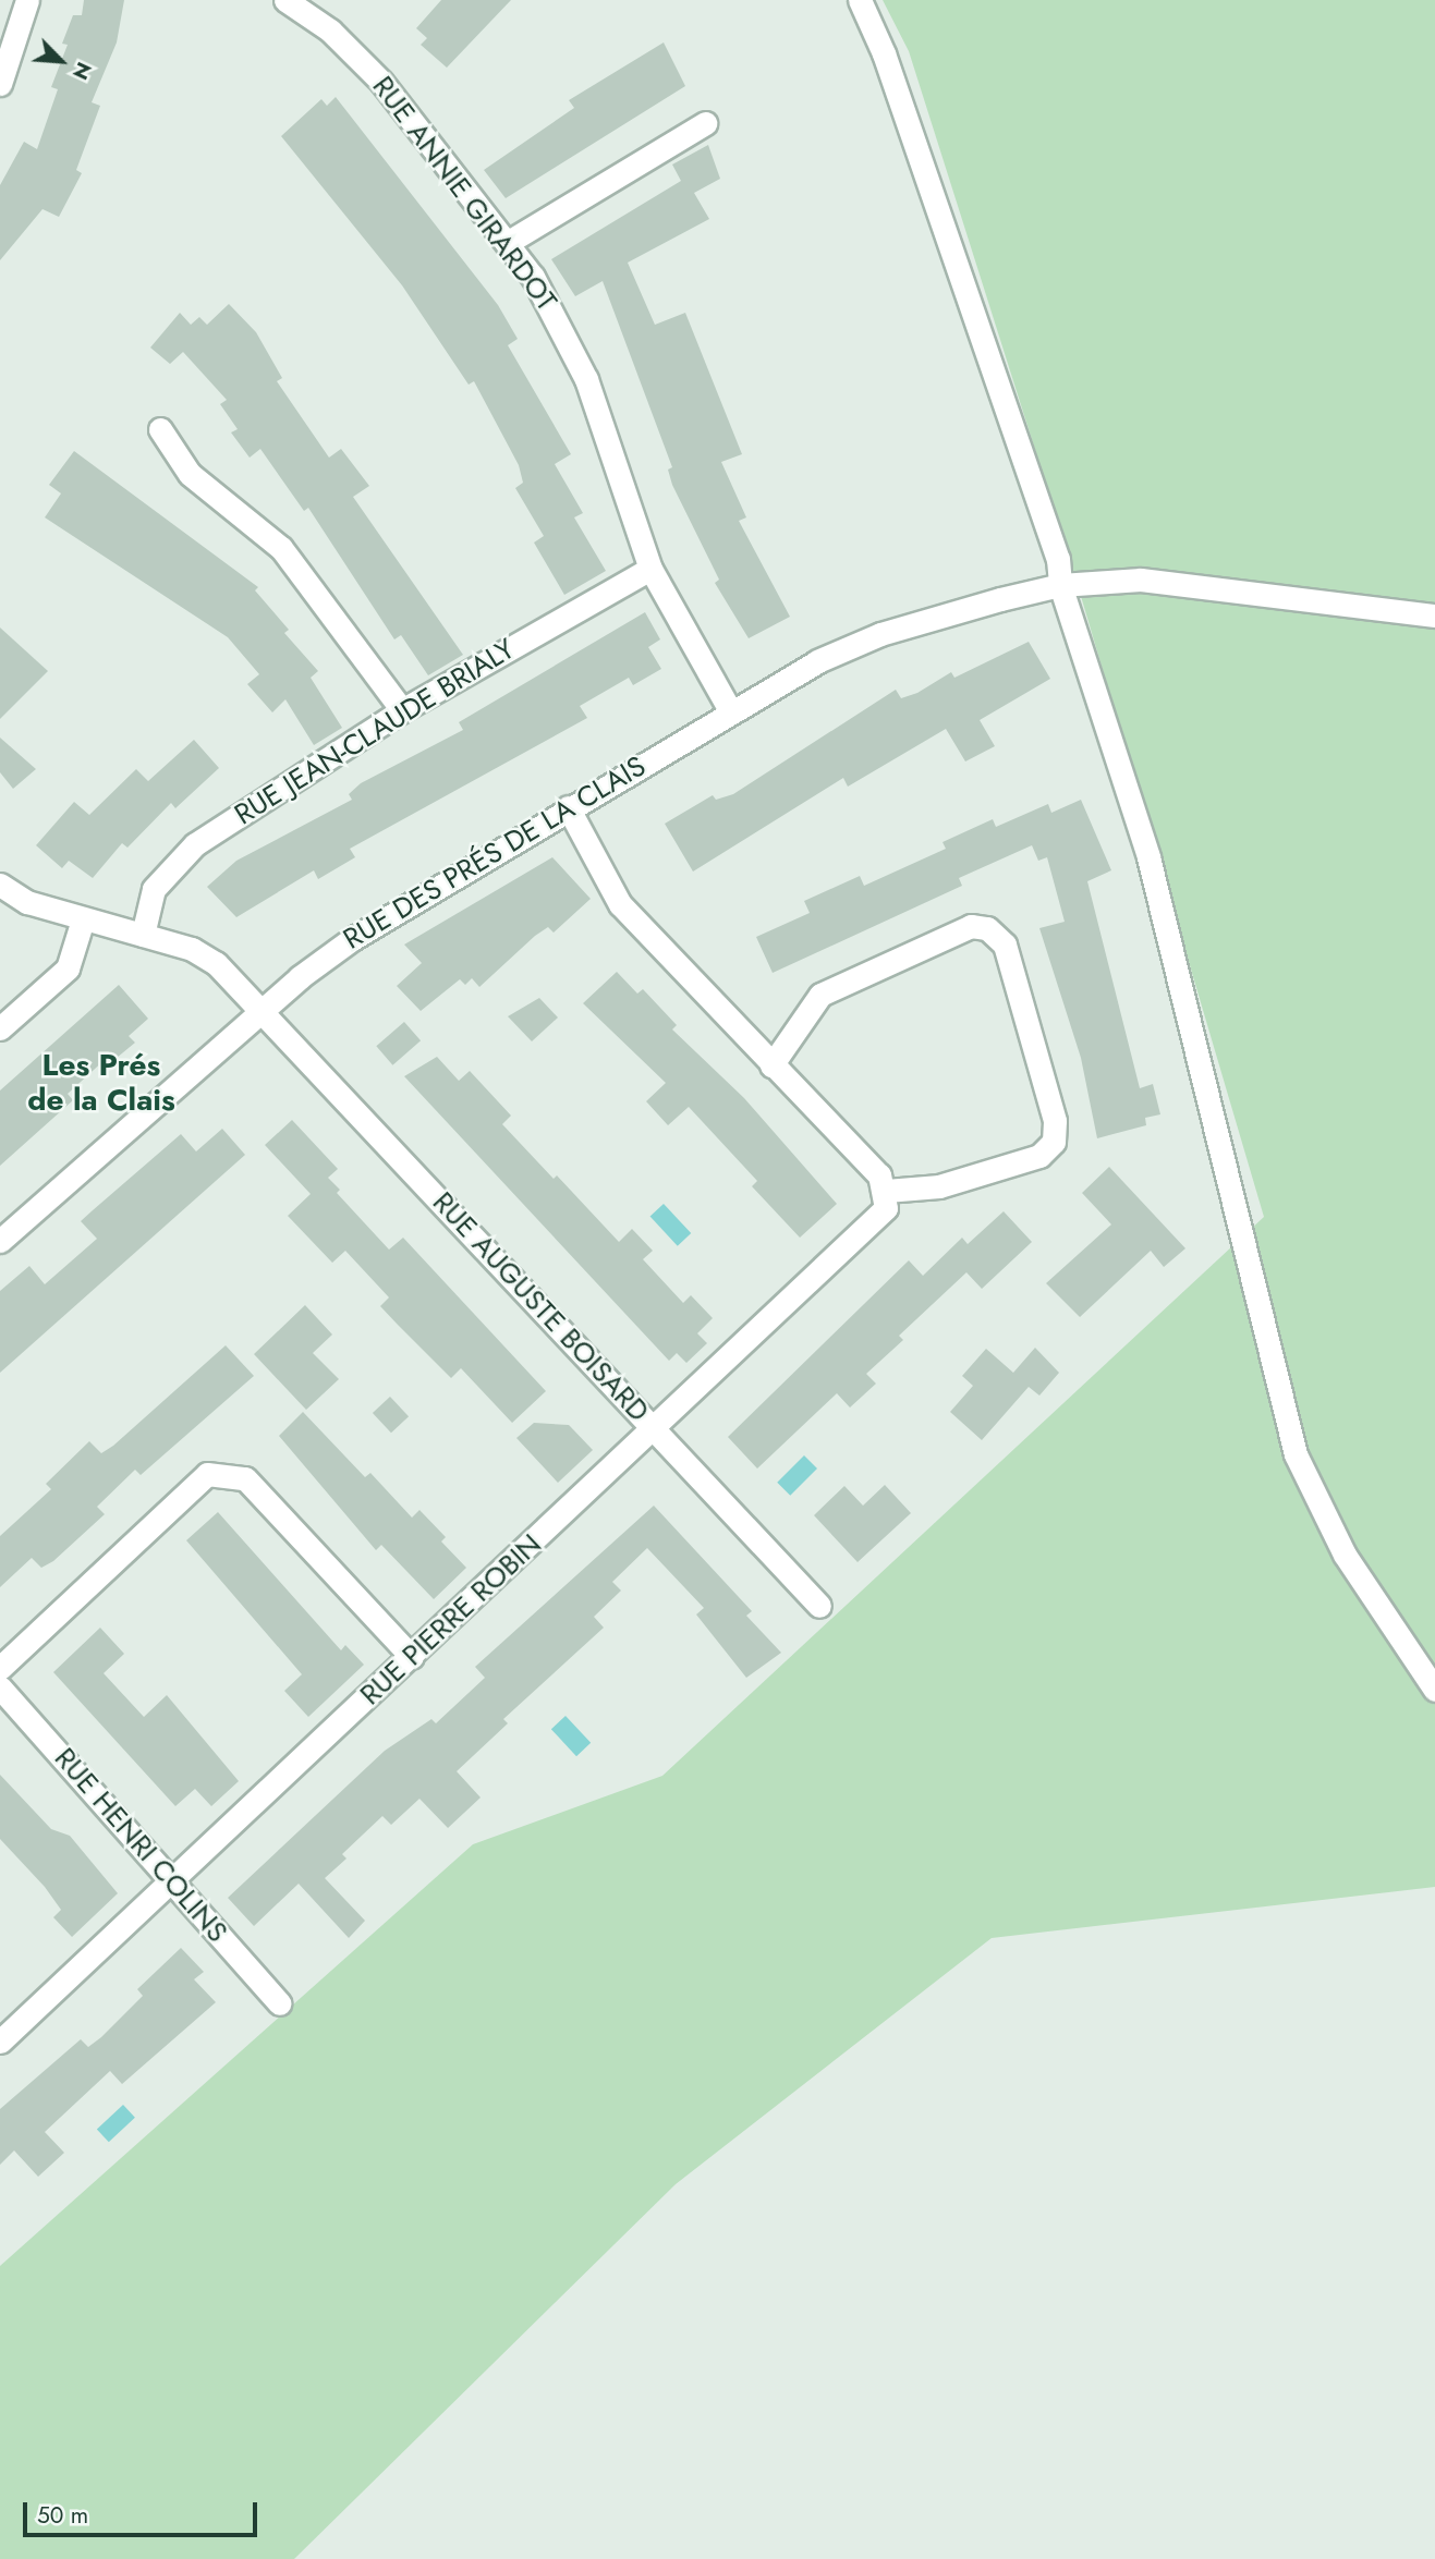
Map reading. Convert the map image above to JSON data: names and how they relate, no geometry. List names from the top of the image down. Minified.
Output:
{"streets":{"street":["RUE ANNIE GIRARDOT","RUE JEAN-CLAUDE BRIALY","RUE DES PRÉS DE LA CLAIS","RUE AUGUSTE BOISARD","RUE PIERRE ROBIN","RUE HENRI COLINS"]},"crossings":[["RUE ANNIE GIRARDOT","RUE JEAN-CLAUDE BRIALY"],["RUE ANNIE GIRARDOT","RUE DES PRÉS DE LA CLAIS"],["RUE JEAN-CLAUDE BRIALY","RUE AUGUSTE BOISARD"],["RUE DES PRÉS DE LA CLAIS","RUE AUGUSTE BOISARD"],["RUE AUGUSTE BOISARD","RUE PIERRE ROBIN"],["RUE PIERRE ROBIN","RUE HENRI COLINS"]],"districts":["Les Prés de la Clais"],"scale_bar":"50 m","north":"bottom right"}
